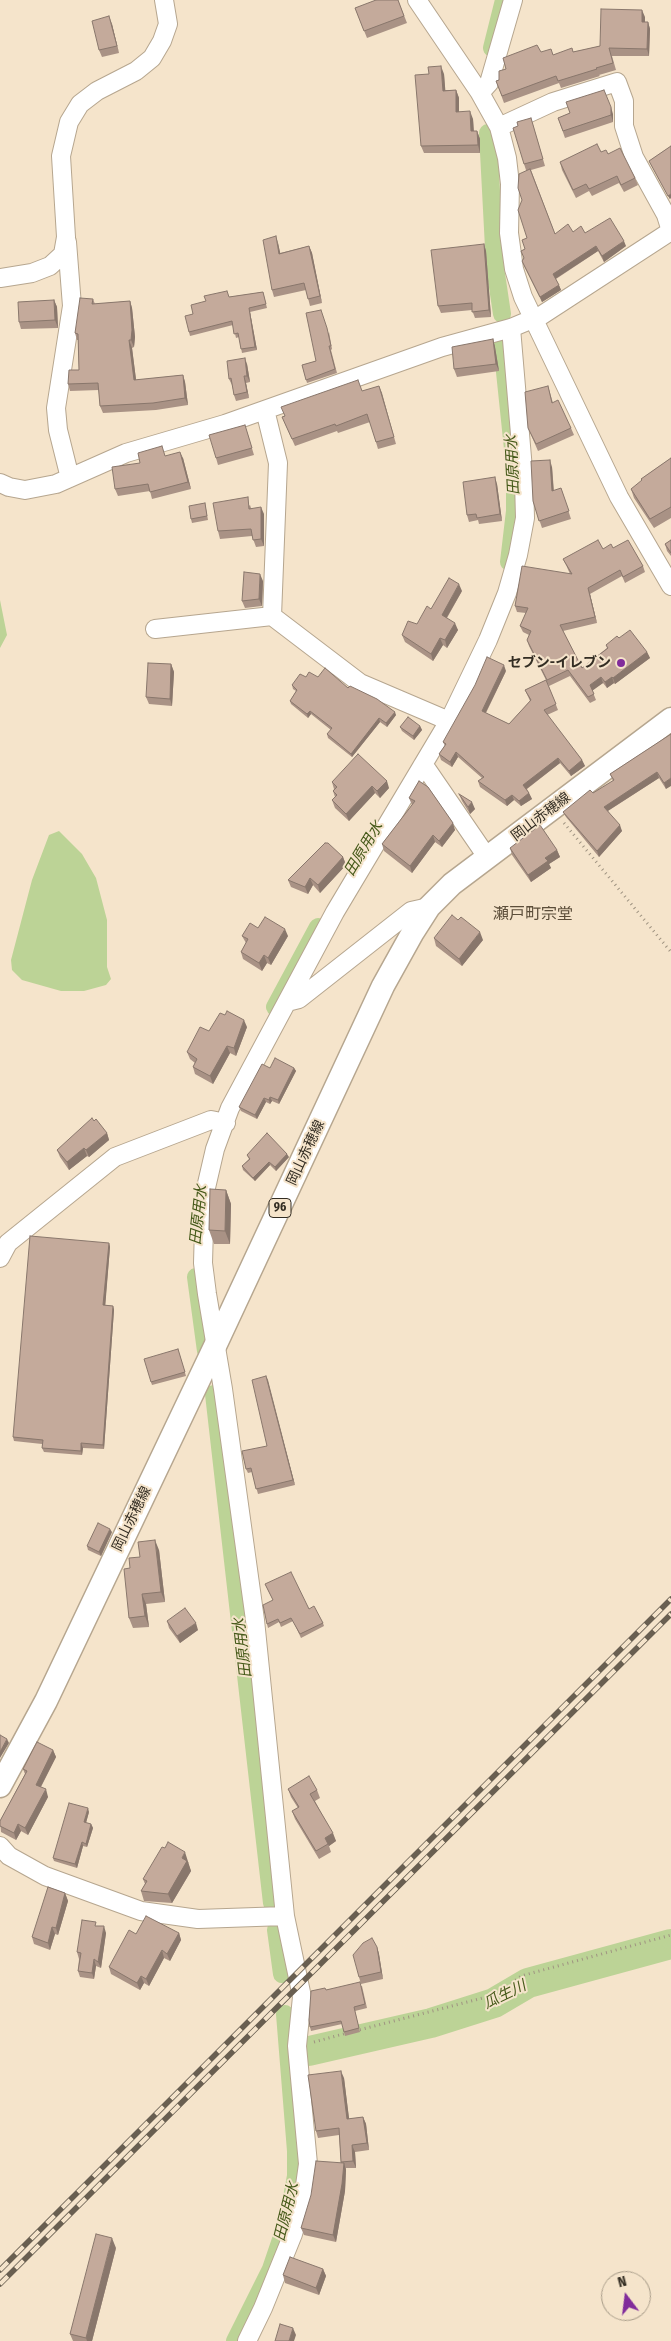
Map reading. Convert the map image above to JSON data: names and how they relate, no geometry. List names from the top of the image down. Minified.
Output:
{"streets":{"main road":["岡山赤穂線","96"]},"districts":["瀬戸町宗堂"],"water":["田原用水","瓜生川"],"places":["セブン-イレブン"],"north":"top"}
